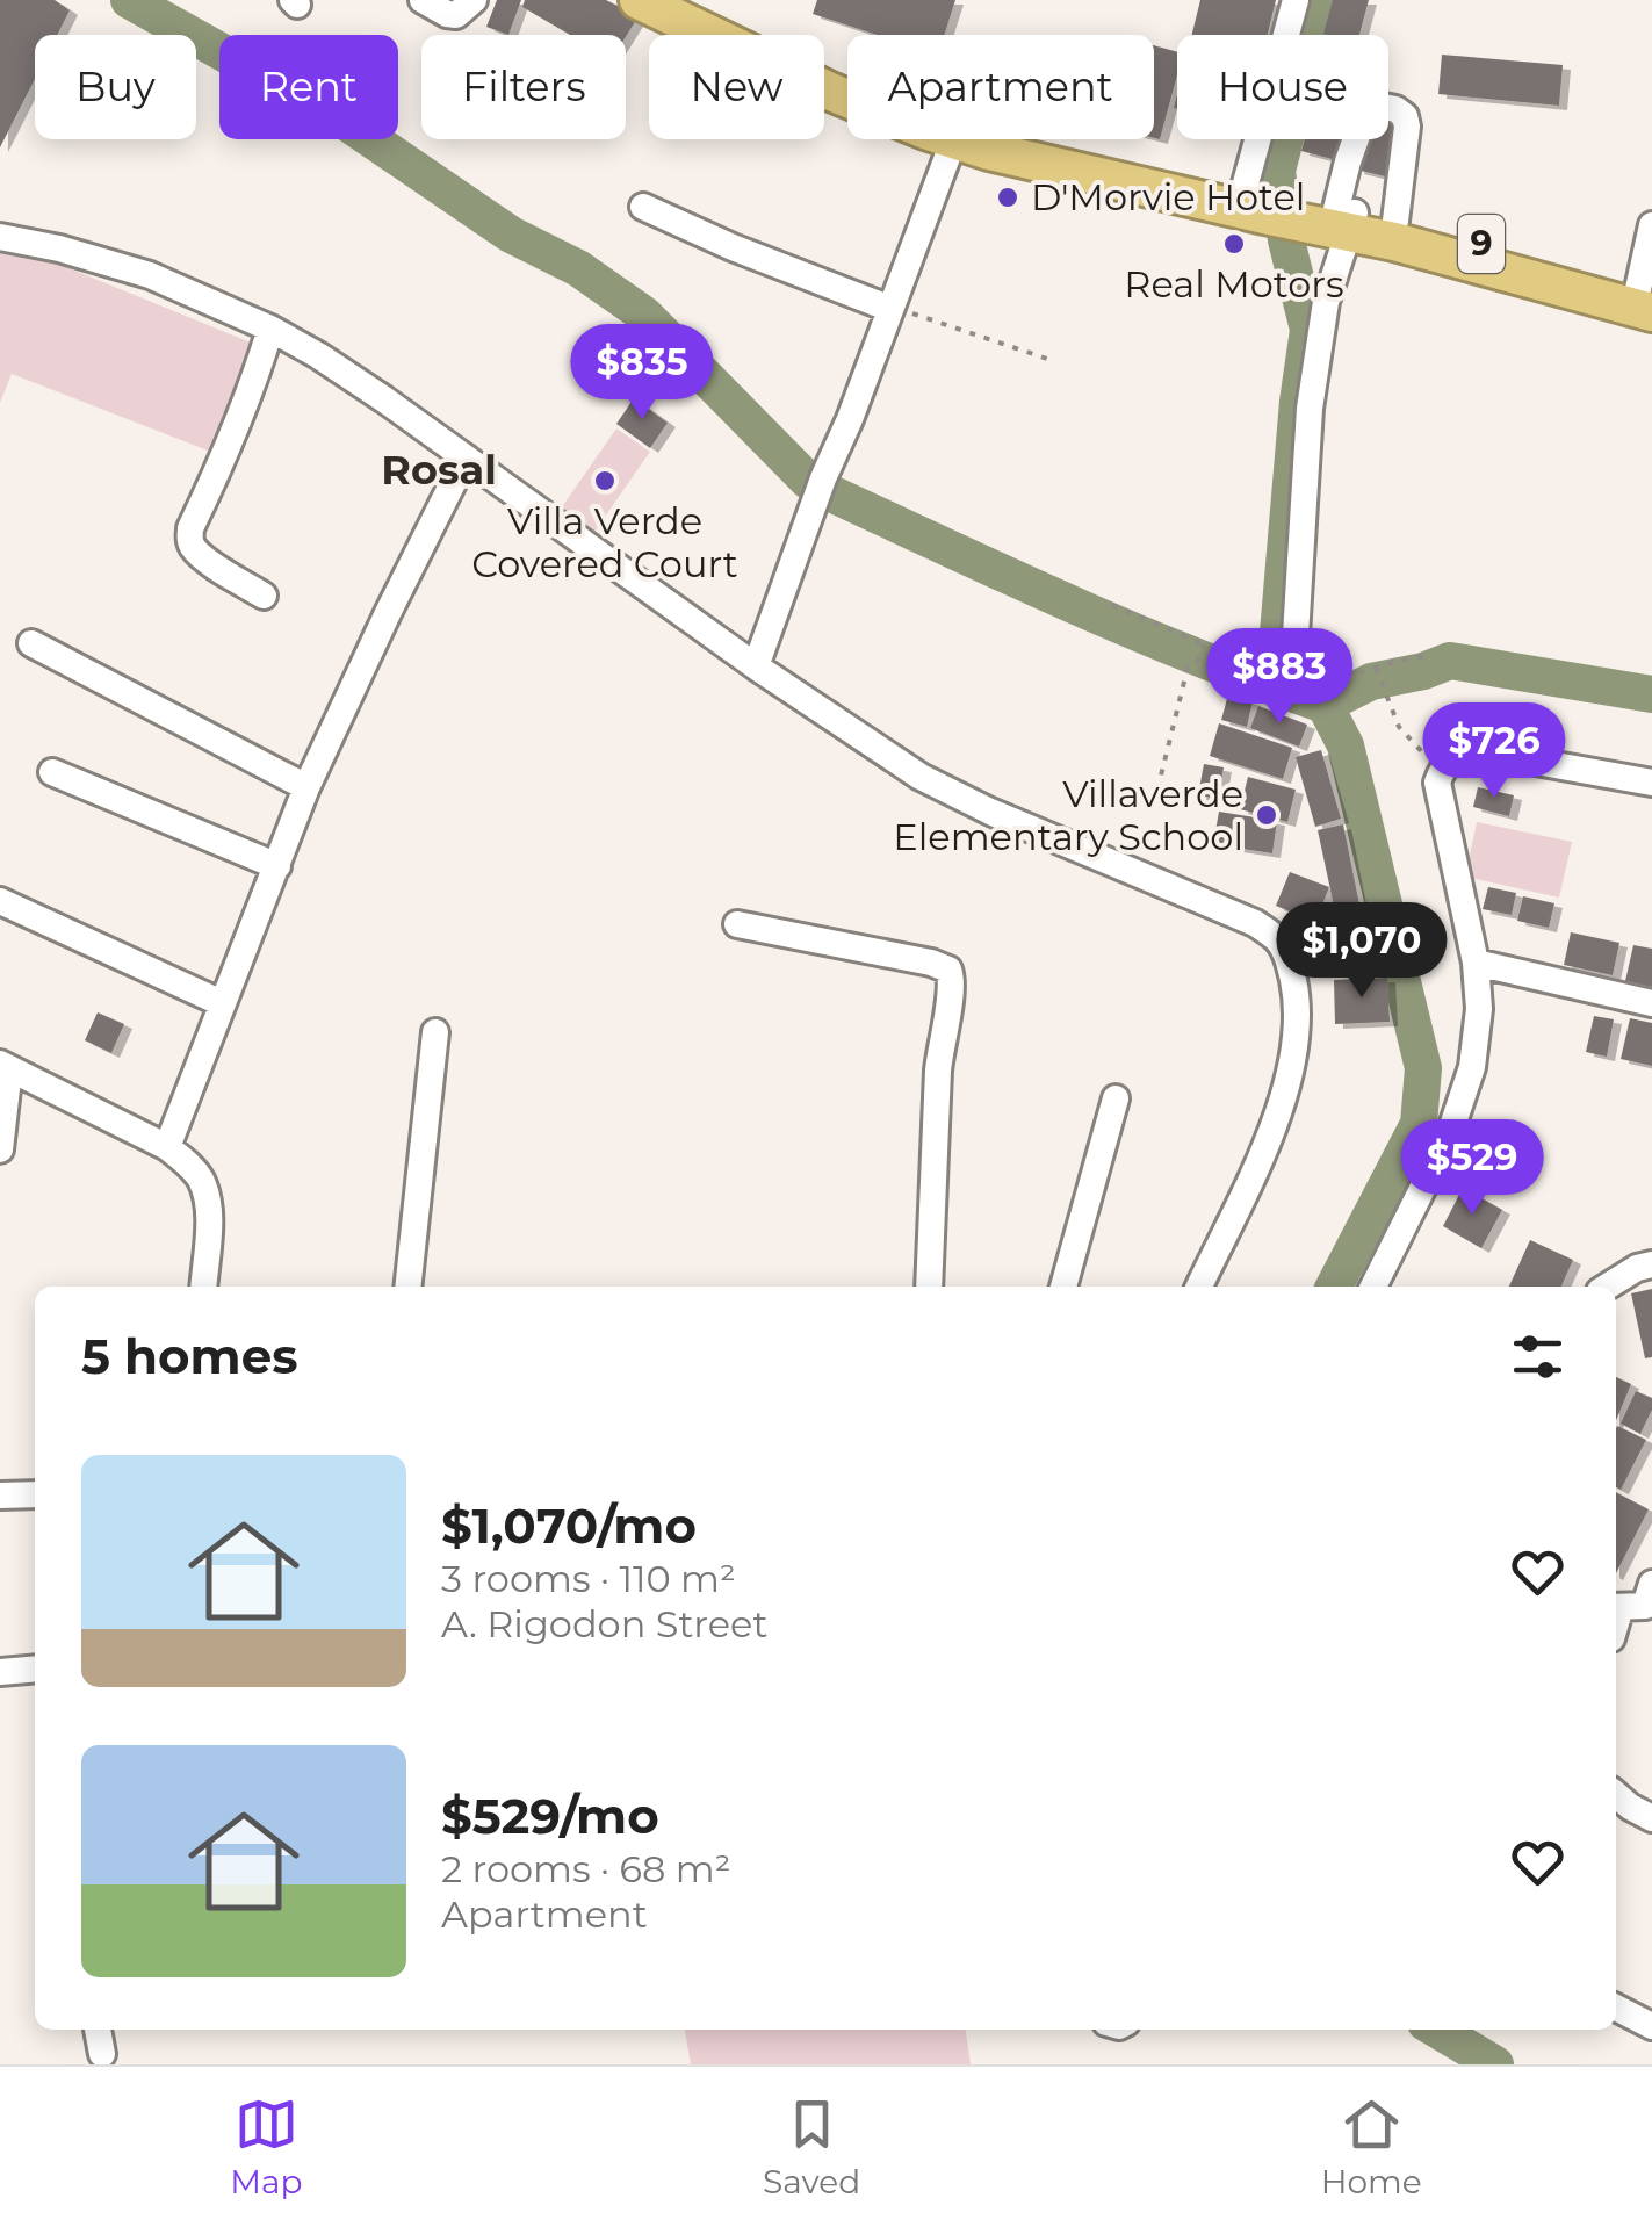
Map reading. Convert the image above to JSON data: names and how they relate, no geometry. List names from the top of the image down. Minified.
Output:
{"streets":{"highway":["9"]},"districts":["Rosal"],"places":["D'Morvie Hotel","Real Motors","Villa Verde Covered Court","Villaverde Elementary School"],"page":{"chip":["Buy","Rent","Filters","New","Apartment","House"],"price":["$835","$883","$726","$1,070","$529"],"heading":"5 homes","list":[{"name":"$1,070/mo","note":"3 rooms · 110 m² · A. Rigodon Street"},{"name":"$529/mo","note":"2 rooms · 68 m² · Apartment"}],"tabs":["Map","Saved","Home"]}}
